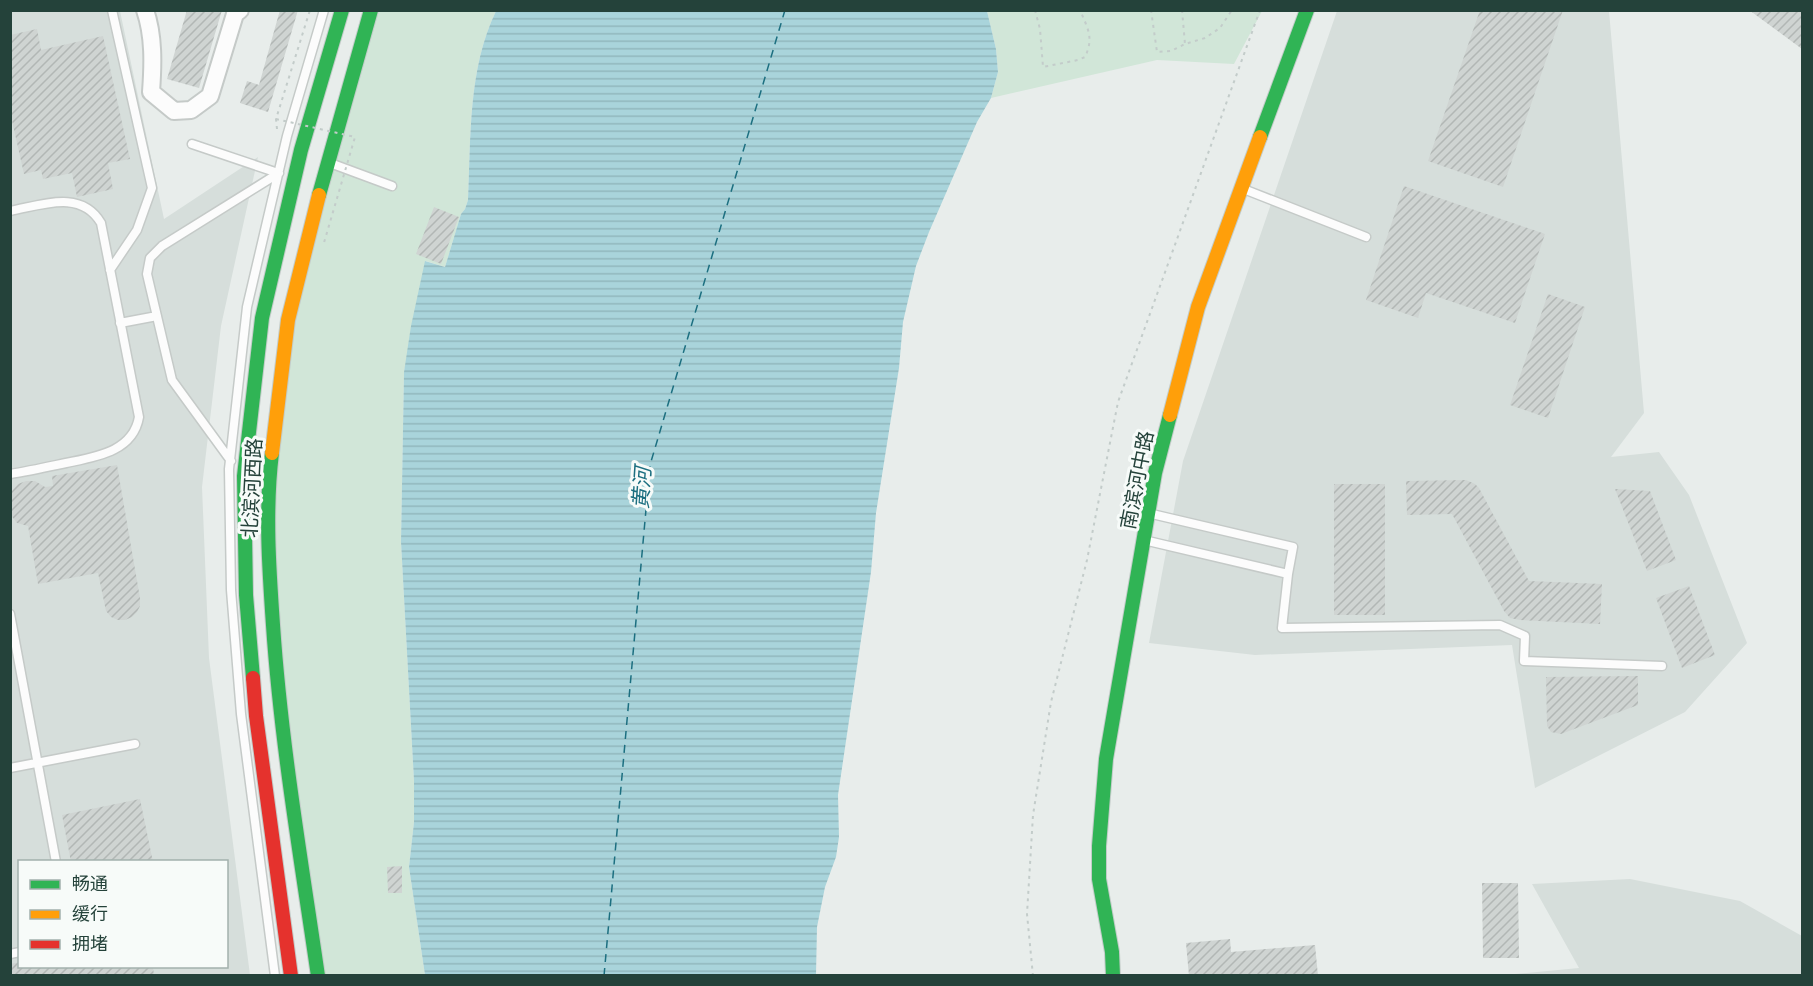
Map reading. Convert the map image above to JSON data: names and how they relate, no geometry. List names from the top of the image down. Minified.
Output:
{"streets":{"main road":["南滨河中路","北滨河西路"]},"water":["黄河"],"legend":["畅通","缓行","拥堵"]}
